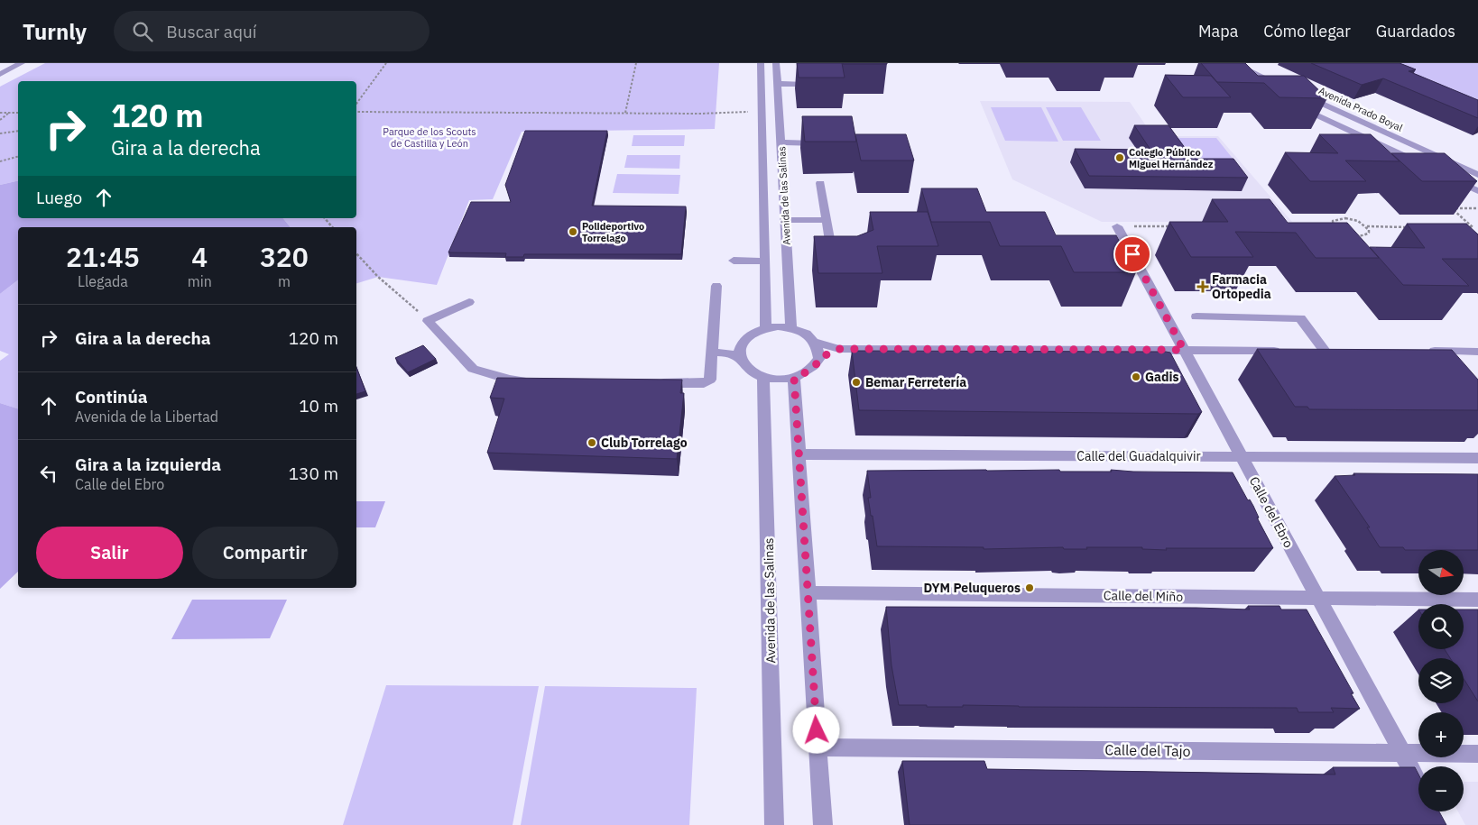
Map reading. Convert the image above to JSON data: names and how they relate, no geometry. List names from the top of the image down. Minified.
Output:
{"streets":{"street":["Avenida Prado Boyal","Avenida de las Salinas","Calle del Guadalquivir","Calle del Ebro","Calle del Miño","Calle del Tajo"]},"crossings":[["Calle del Guadalquivir","Calle del Ebro"],["Calle del Ebro","Calle del Miño"],["Calle del Ebro","Calle del Tajo"]],"parks":["Parque de los Scouts de Castilla y León"],"places":{"other":["Colegio Público Miguel Hernández","Polideportivo Torrelago","Gadis","Bemar Ferretería","Club Torrelago","DYM Peluqueros"],"health":["Farmacia Ortopedia"]},"north":"right","page":{"header":"Turnly","search":"Buscar aquí","nav":["Mapa","Cómo llegar","Guardados"],"turn":["120 m","Gira a la derecha"],"then":"Luego","eta":["21:45","Llegada","4","min","320","m"],"list":[{"name":"Gira a la derecha","value":"120 m"},{"name":"Continúa","note":"Avenida de la Libertad","value":"10 m"},{"name":"Gira a la izquierda","note":"Calle del Ebro","value":"130 m"}],"buttons":["Salir","Compartir"],"map_buttons":["+","−"]}}
